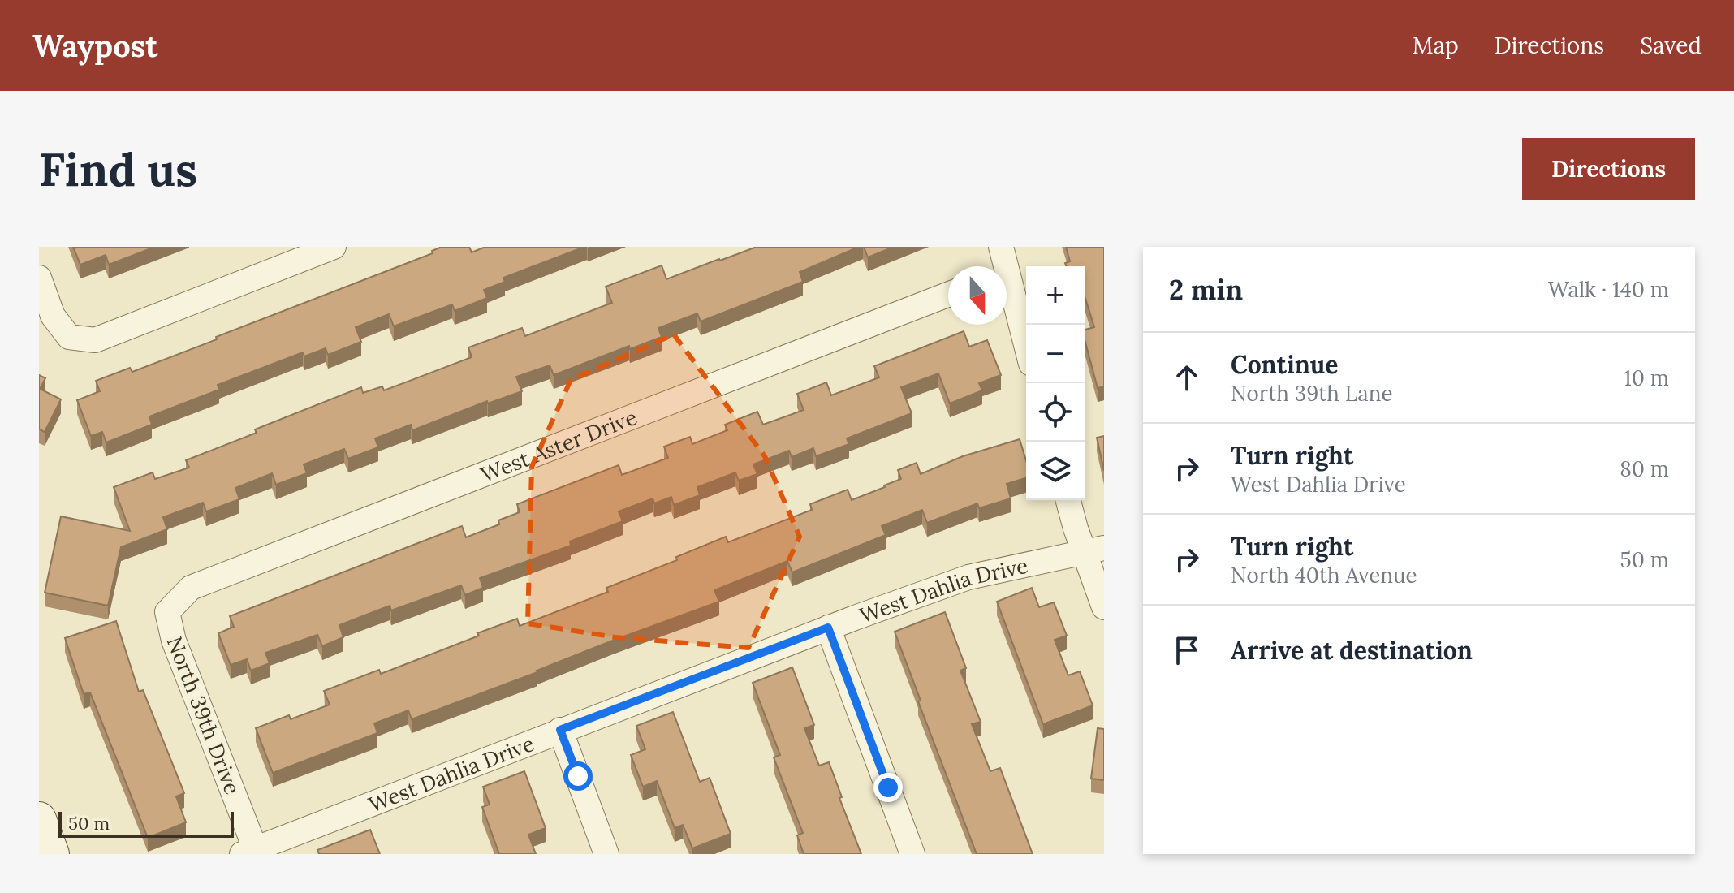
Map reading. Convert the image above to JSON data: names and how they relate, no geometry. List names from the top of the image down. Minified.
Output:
{"streets":{"street":["West Aster Drive","West Dahlia Drive","North 39th Drive"]},"crossings":[["West Aster Drive","North 39th Drive"],["West Dahlia Drive","North 39th Drive"]],"scale_bar":"50 m","north":"bottom","page":{"header":"Waypost","nav":["Map","Directions","Saved"],"buttons":"Directions","title":"Find us","heading":["2 min","Walk · 140 m"],"map_buttons":["+","−"],"list":[["Continue","North 39th Lane","10 m"],["Turn right","West Dahlia Drive","80 m"],["Turn right","North 40th Avenue","50 m"],"Arrive at destination"],"scale":"50 m"}}
